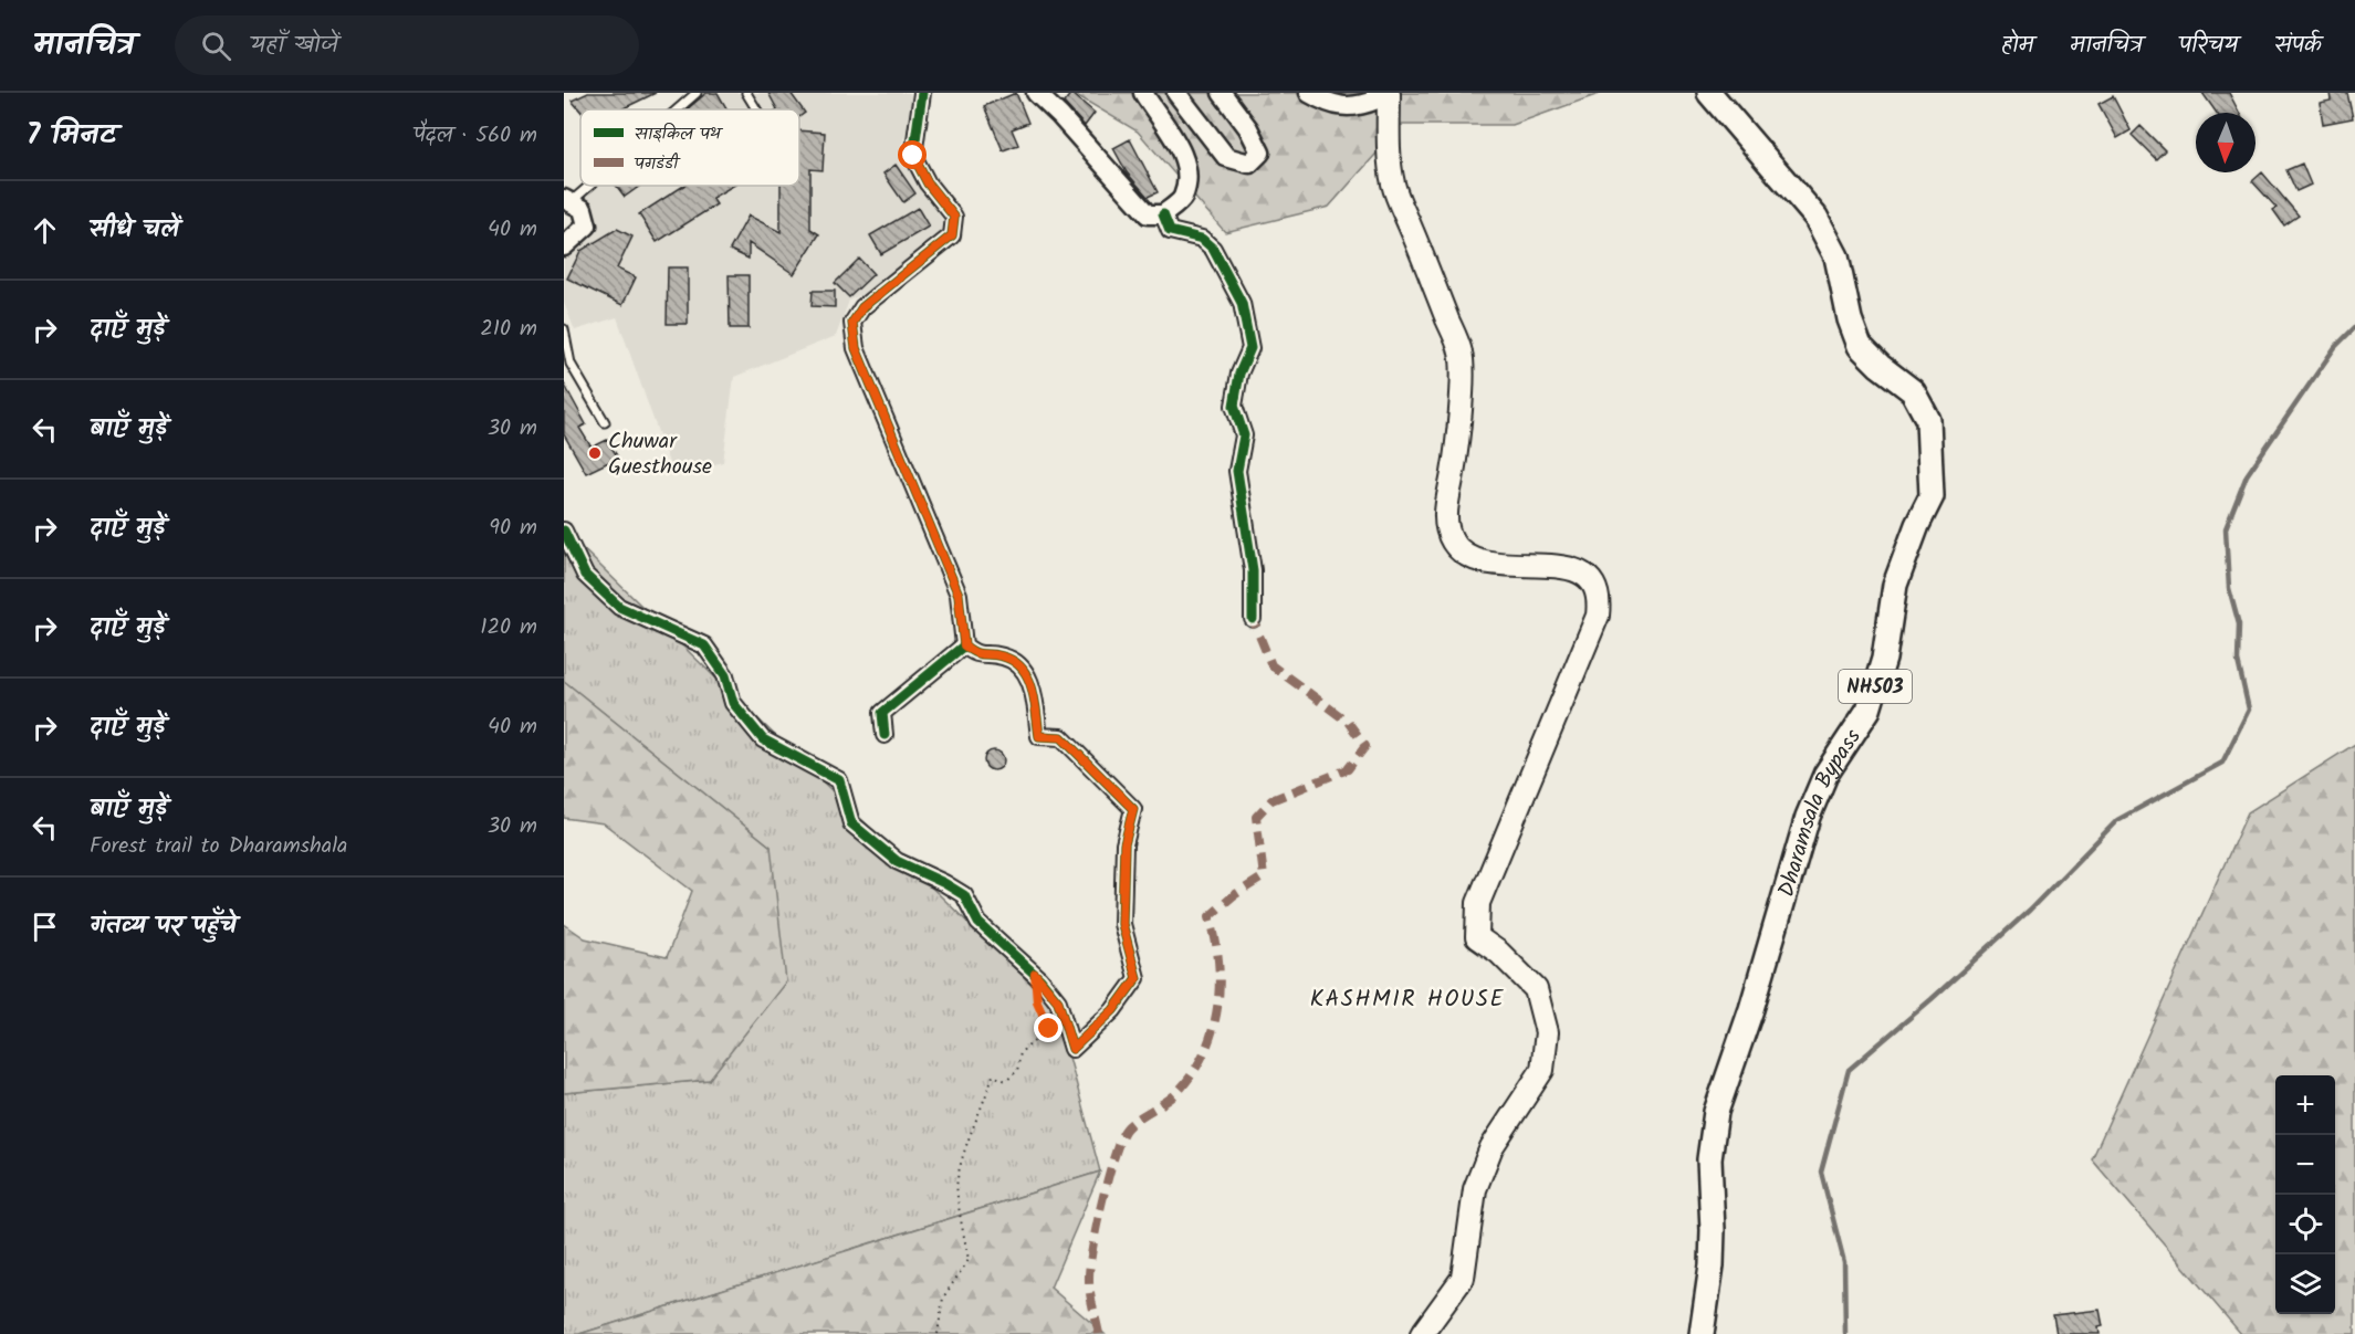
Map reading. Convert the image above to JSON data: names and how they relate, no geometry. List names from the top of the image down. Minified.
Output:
{"streets":{"main road":["NH503","Dharamsala Bypass"]},"districts":["KASHMIR HOUSE"],"places":["Chuwar Guesthouse"],"legend":["साइकिल पथ","पगडंडी"],"north":"bottom","page":{"header":"मानचित्र","search":"यहाँ खोजें","nav":["होम","मानचित्र","परिचय","संपर्क"],"heading":["7 मिनट","पैदल · 560 m"],"list":[["सीधे चलें","40 m"],["दाएँ मुड़ें","210 m"],["बाएँ मुड़ें","30 m"],["दाएँ मुड़ें","90 m"],["दाएँ मुड़ें","120 m"],["दाएँ मुड़ें","40 m"],["बाएँ मुड़ें","Forest trail to Dharamshala","30 m"],"गंतव्य पर पहुँचे"],"map_buttons":["+","−"]}}
